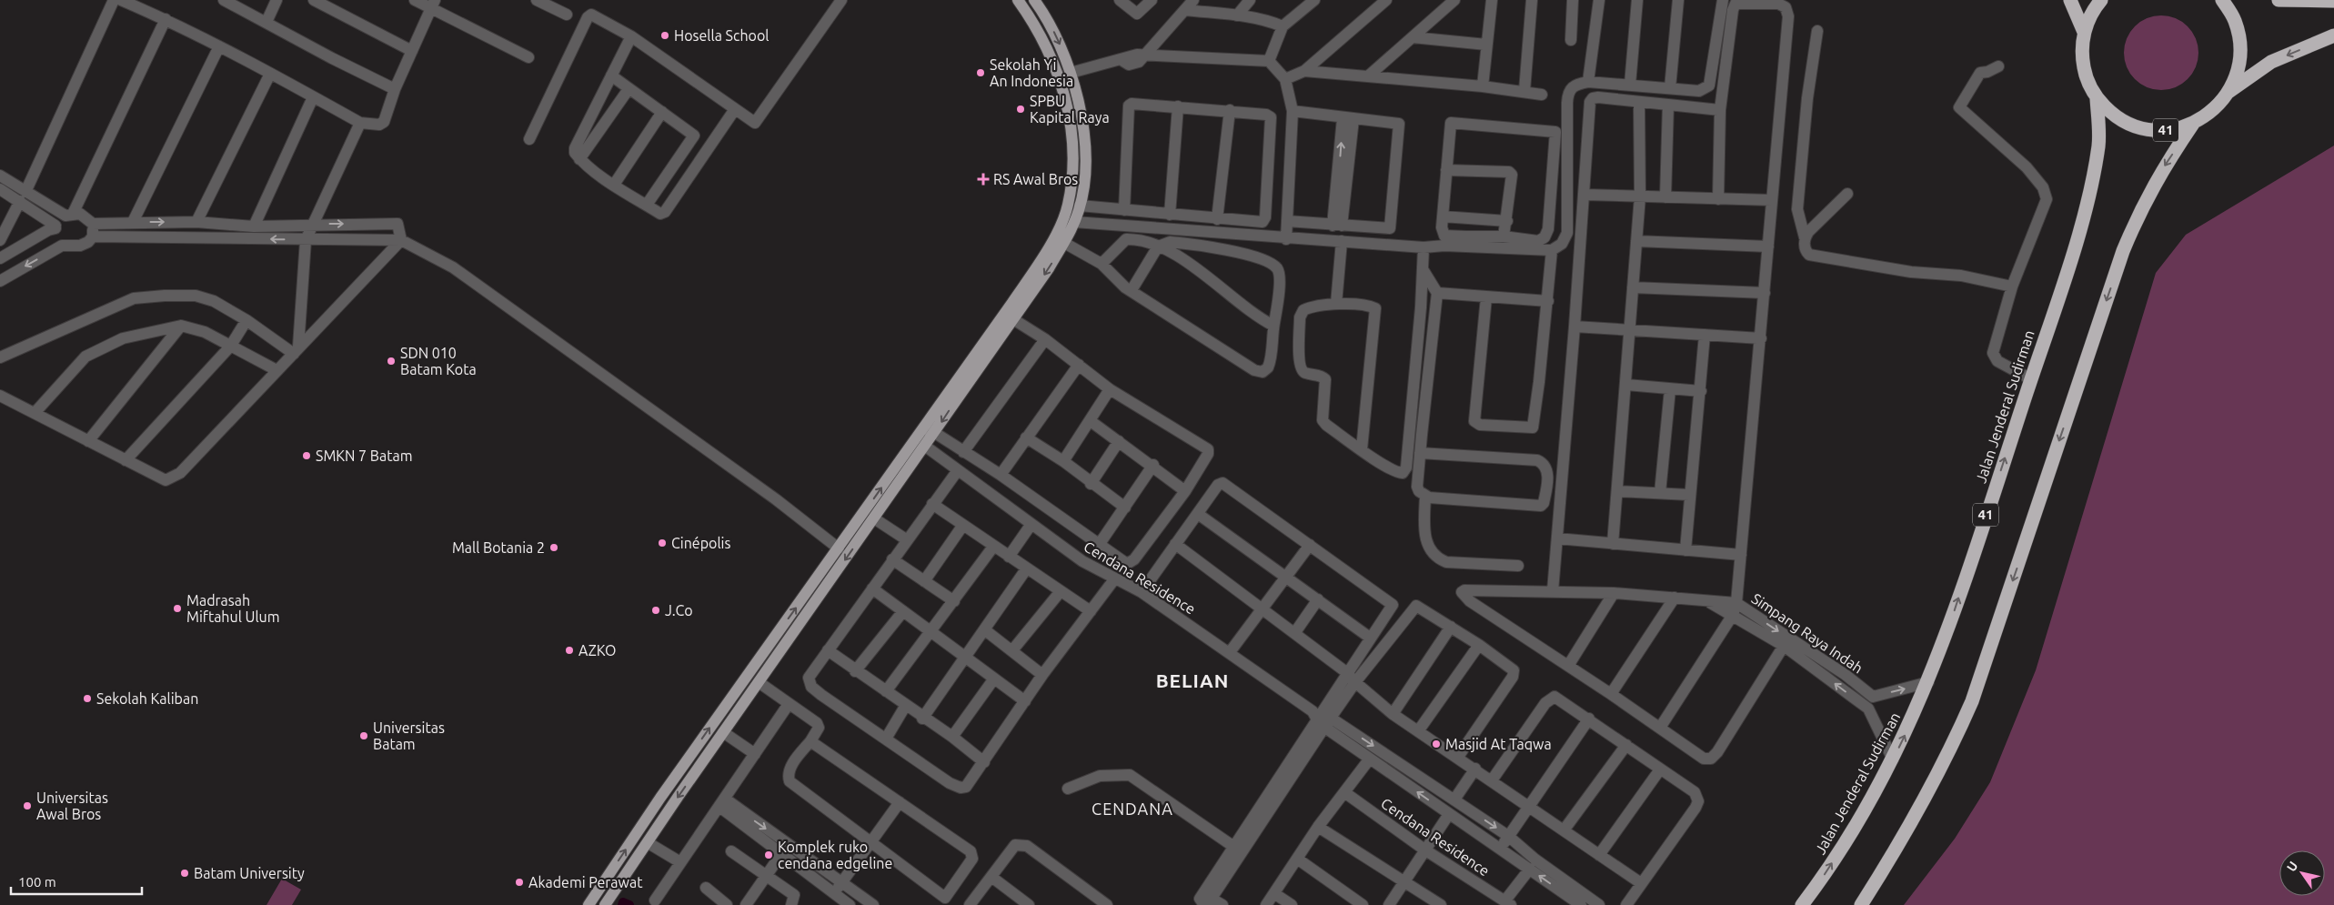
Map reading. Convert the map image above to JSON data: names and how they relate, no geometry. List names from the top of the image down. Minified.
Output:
{"streets":{"highway":["41","Jalan Jenderal Sudirman"],"street":["Cendana Residence","Simpang Raya Indah"]},"crossings":[["41","Jalan Jenderal Sudirman"],["Jalan Jenderal Sudirman","Simpang Raya Indah"]],"districts":["BELIAN","CENDANA"],"places":{"other":["Hosella School","Sekolah Yi An Indonesia","SPBU Kapital Raya","SDN 010 Batam Kota","SMKN 7 Batam","Cinépolis","Mall Botania 2","Madrasah Miftahul Ulum","J.Co","AZKO","Sekolah Kaliban","Universitas Batam","Masjid At Taqwa","Universitas Awal Bros","Komplek ruko cendana edgeline","Batam University","Akademi Perawat"],"health":["RS Awal Bros"]},"scale_bar":"100 m","north":"top left"}
